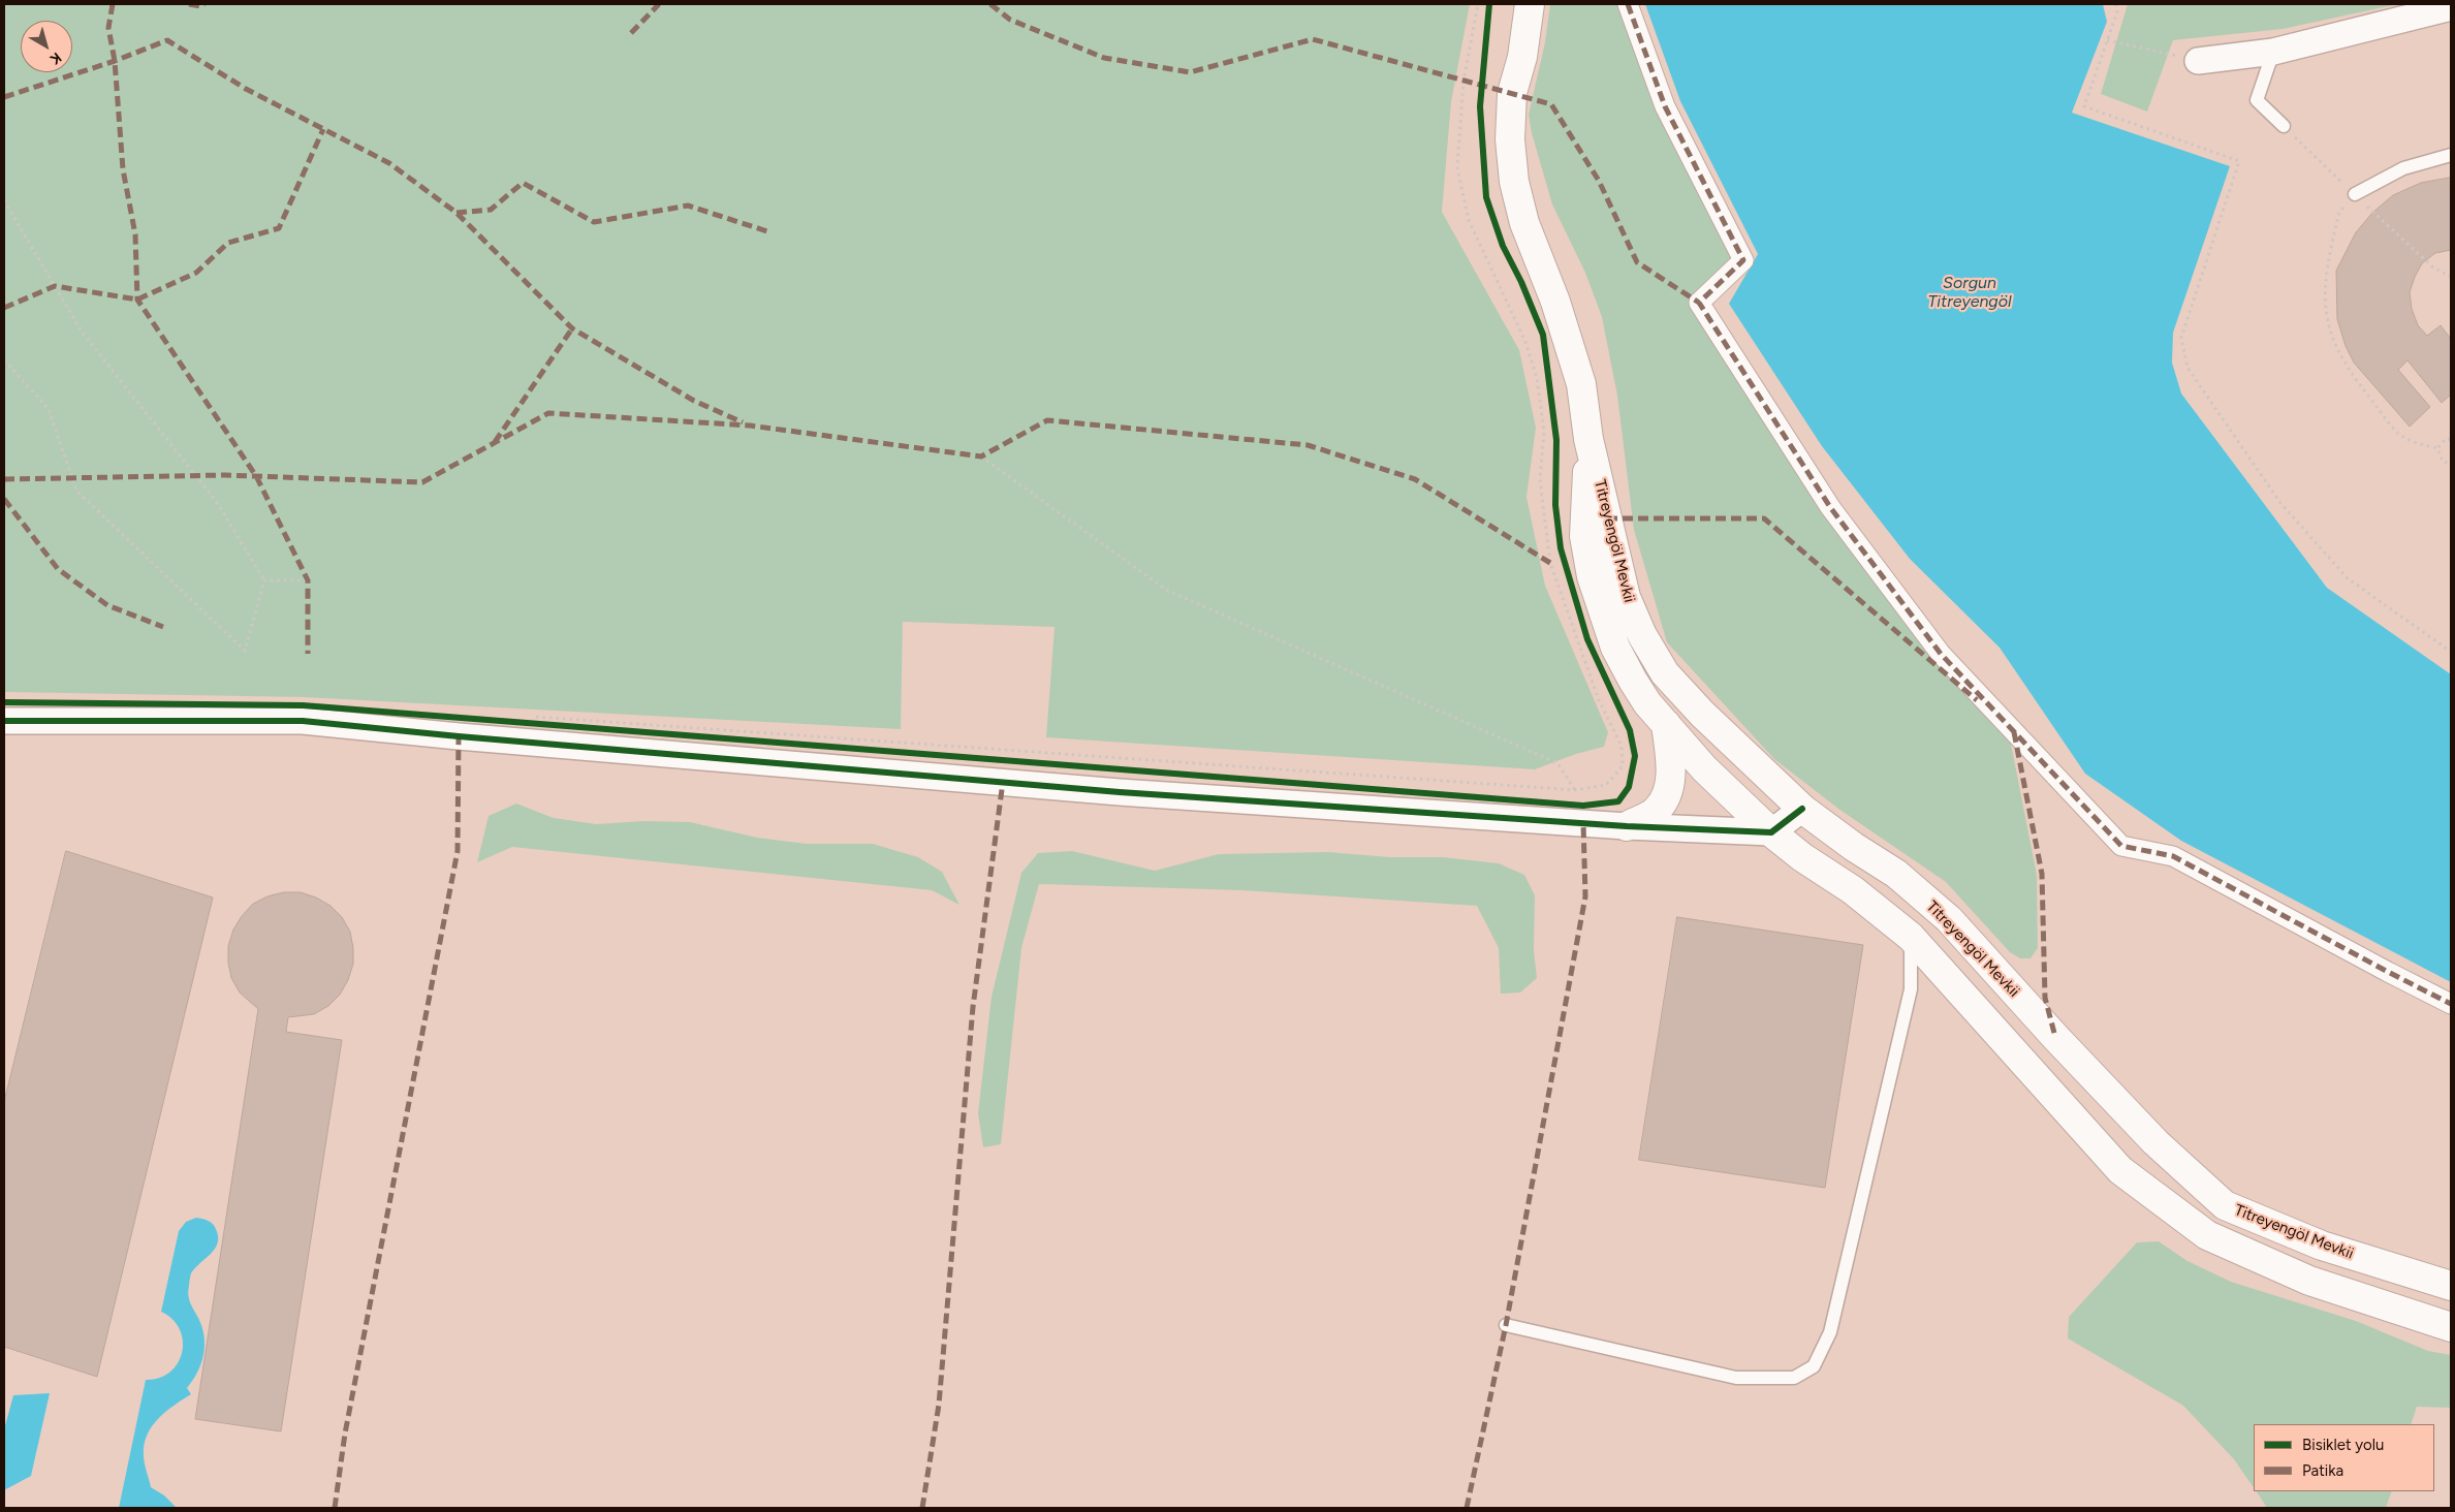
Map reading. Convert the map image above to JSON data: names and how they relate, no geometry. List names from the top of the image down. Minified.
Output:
{"streets":{"street":["Titreyengöl Mevkii"]},"water":["Sorgun Titreyengöl"],"legend":["Bisiklet yolu","Patika"],"north":"bottom right"}
